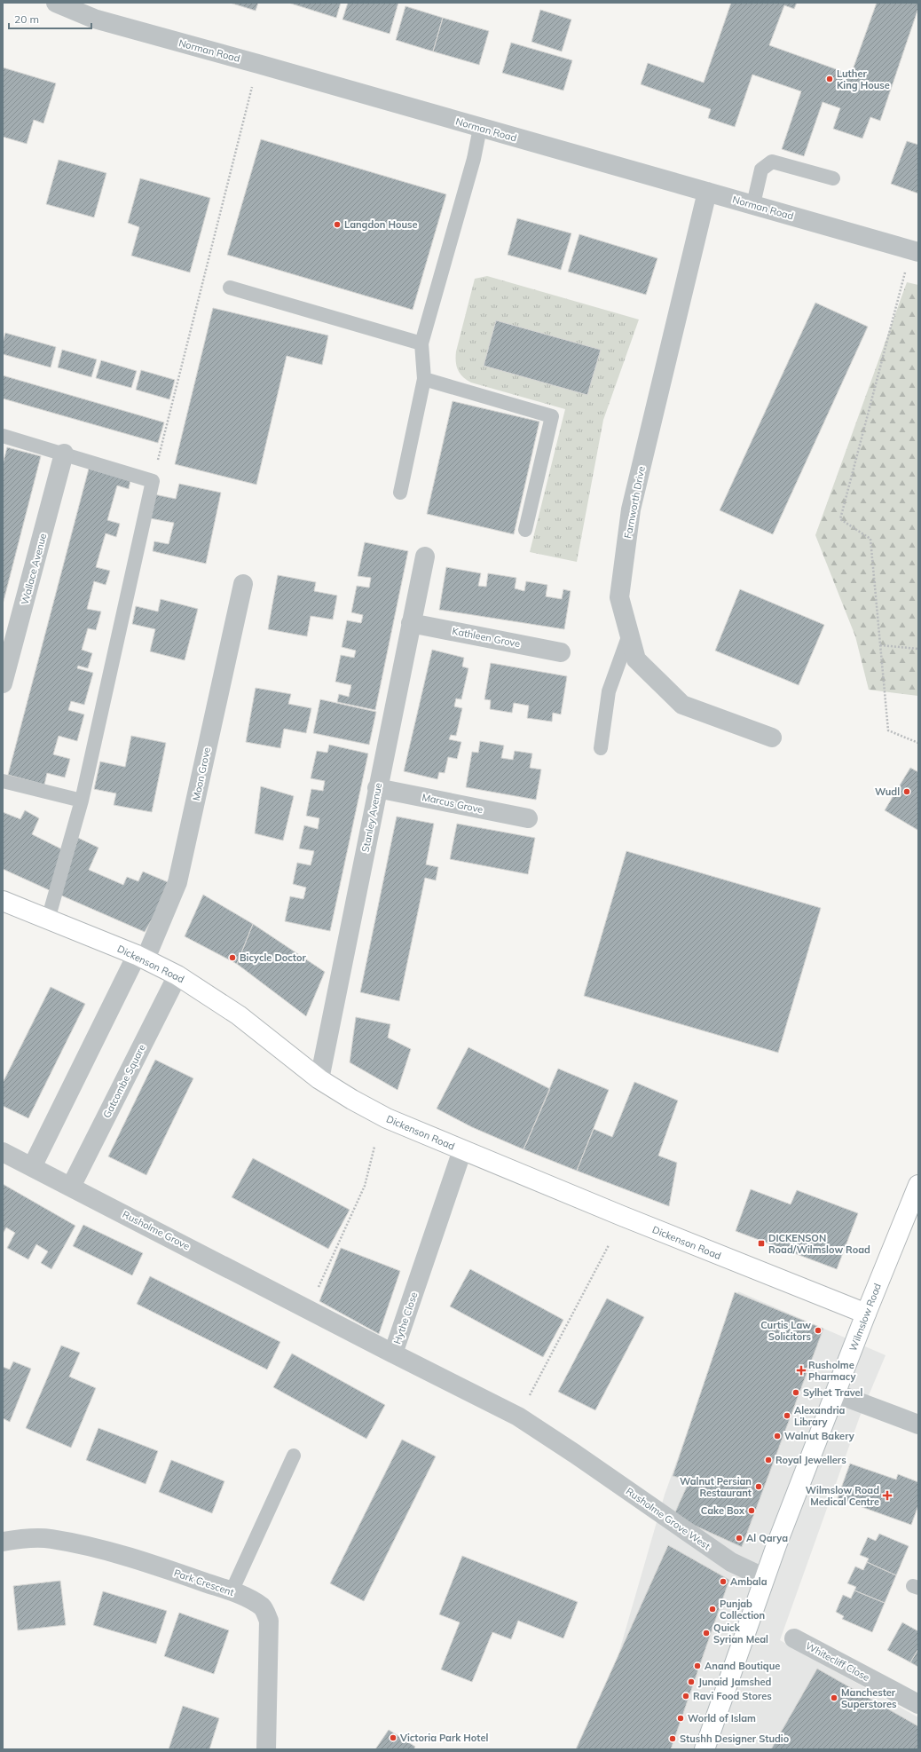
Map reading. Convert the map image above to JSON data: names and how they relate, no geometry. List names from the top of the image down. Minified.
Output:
{"streets":{"main road":["Dickenson Road","Wilmslow Road"],"street":["Norman Road","Farnworth Drive","Wallace Avenue","Kathleen Grove","Moon Grove","Marcus Grove","Stanley Avenue","Gatcombe Square","Rusholme Grove","Hythe Close","Rusholme Grove West","Park Crescent","Whitecliff Close"]},"crossings":[["Norman Road","Farnworth Drive"],["Kathleen Grove","Stanley Avenue"],["Moon Grove","Dickenson Road"],["Marcus Grove","Stanley Avenue"],["Stanley Avenue","Dickenson Road"],["Dickenson Road","Gatcombe Square"],["Dickenson Road","Wilmslow Road"],["Dickenson Road","Hythe Close"],["Gatcombe Square","Rusholme Grove"],["Rusholme Grove","Hythe Close"],["Wilmslow Road","Rusholme Grove West"],["Hythe Close","Rusholme Grove West"]],"places":{"other":["Luther King House","Langdon House","Wudl","Bicycle Doctor","Curtis Law Solicitors","Sylhet Travel","Alexandria Library","Walnut Bakery","Royal Jewellers","Walnut Persian Restaurant","Cake Box","Al Qarya","Ambala","Punjab Collection","Quick Syrian Meal","Anand Boutique","Junaid Jamshed","Ravi Food Stores","Manchester Superstores","World of Islam","Victoria Park Hotel","Stushh Designer Studio"],"transit":["DICKENSON Road/Wilmslow Road"],"health":["Rusholme Pharmacy","Wilmslow Road Medical Centre"]},"scale_bar":"20 m"}
